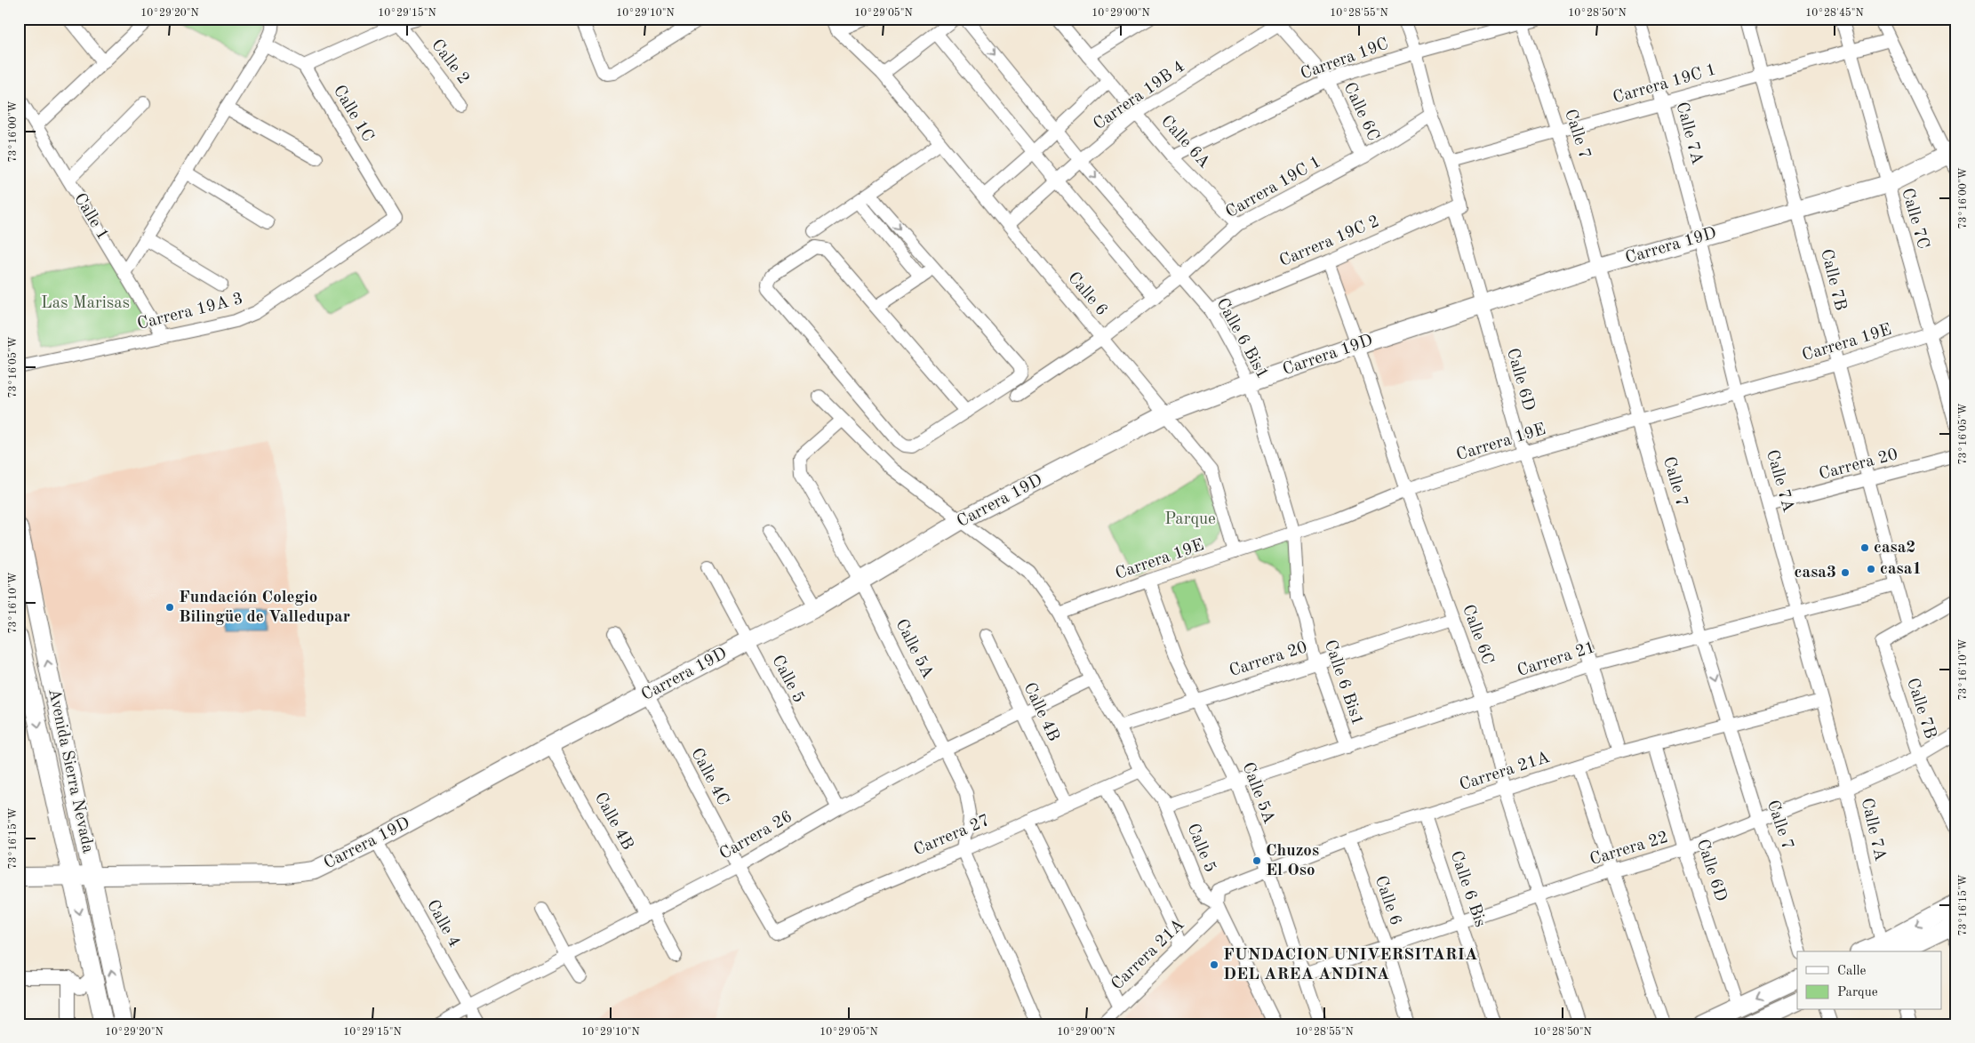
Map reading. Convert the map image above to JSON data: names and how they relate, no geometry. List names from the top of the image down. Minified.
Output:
{"streets":{"street":["Carrera 19C","Calle 2","Carrera 19C 1","Carrera 19B 4","Calle 6C","Calle 1C","Calle 7A","Calle 7","Calle 6A","Calle 1","Calle 7C","Carrera 19C 2","Carrera 19D","Calle 7B","Calle 6","Carrera 19A 3","Calle 6 Bis1","Carrera 19E","Calle 6D","Carrera 20","Calle 5A","Carrera 21","Calle 5","Calle 4B","Avenida Sierra Nevada","Carrera 21A","Calle 4C","Carrera 26","Carrera 27","Carrera 22","Calle 6 Bis","Calle 4"]},"crossings":[["Carrera 19C","Calle 6C"],["Carrera 19C","Calle 7"],["Carrera 19C","Calle 6A"],["Carrera 19C","Calle 6D"],["Carrera 19C 1","Calle 6C"],["Carrera 19C 1","Calle 7A"],["Carrera 19C 1","Calle 7"],["Carrera 19C 1","Calle 6A"],["Carrera 19C 1","Calle 7C"],["Carrera 19C 1","Calle 7B"],["Carrera 19C 1","Calle 6"],["Carrera 19C 1","Calle 6 Bis1"],["Carrera 19C 1","Calle 6D"],["Carrera 19B 4","Calle 6C"],["Carrera 19B 4","Calle 6A"],["Carrera 19B 4","Calle 6"],["Carrera 19B 4","Calle 6 Bis1"],["Calle 6C","Carrera 19C 2"],["Calle 6C","Carrera 19D"],["Calle 6C","Carrera 19E"],["Calle 6C","Carrera 20"],["Calle 6C","Carrera 21"],["Calle 6C","Carrera 21A"],["Calle 6C","Carrera 22"],["Calle 1C","Carrera 19A 3"],["Calle 7A","Carrera 19D"],["Calle 7A","Carrera 19E"],["Calle 7A","Carrera 20"],["Calle 7A","Carrera 21"],["Calle 7A","Carrera 21A"],["Calle 7A","Carrera 22"],["Calle 7","Carrera 19D"],["Calle 7","Carrera 19E"],["Calle 7","Carrera 21"],["Calle 7","Carrera 21A"],["Calle 7","Carrera 22"],["Calle 1","Carrera 19A 3"],["Calle 7C","Carrera 19D"],["Calle 7C","Carrera 19E"],["Carrera 19C 2","Calle 6 Bis1"],["Carrera 19C 2","Calle 6D"],["Carrera 19D","Calle 7B"],["Carrera 19D","Calle 6"],["Carrera 19D","Calle 6 Bis1"],["Carrera 19D","Calle 6D"],["Carrera 19D","Calle 5A"],["Carrera 19D","Calle 5"],["Carrera 19D","Calle 4B"],["Carrera 19D","Avenida Sierra Nevada"],["Carrera 19D","Calle 4C"],["Carrera 19D","Calle 4"],["Calle 7B","Carrera 19E"],["Calle 7B","Carrera 20"],["Calle 7B","Carrera 21"],["Calle 7B","Carrera 22"],["Calle 6","Carrera 19E"],["Calle 6","Carrera 21A"],["Calle 6","Carrera 22"],["Calle 6 Bis1","Carrera 19E"],["Calle 6 Bis1","Carrera 20"],["Calle 6 Bis1","Carrera 21"],["Carrera 19E","Calle 6D"],["Carrera 19E","Calle 5A"],["Carrera 19E","Calle 5"],["Calle 6D","Carrera 21"],["Calle 6D","Carrera 21A"],["Calle 6D","Carrera 22"],["Carrera 20","Calle 5A"],["Carrera 20","Calle 5"],["Calle 5A","Carrera 21"],["Calle 5A","Calle 5"],["Calle 5A","Carrera 21A"],["Calle 5A","Carrera 26"],["Calle 5A","Carrera 27"],["Calle 5A","Carrera 22"],["Carrera 21","Calle 5"],["Calle 5","Carrera 21A"],["Calle 5","Carrera 26"],["Calle 5","Carrera 27"],["Calle 4B","Carrera 26"],["Calle 4B","Carrera 27"],["Carrera 21A","Calle 6 Bis"],["Calle 4C","Carrera 26"],["Calle 4C","Carrera 27"],["Carrera 26","Calle 4"],["Carrera 22","Calle 6 Bis"]],"parks":["Las Marisas","Parque"],"places":["casa2","casa1","casa3","Fundación Colegio Bilingüe de Valledupar","Chuzos El Oso","FUNDACION UNIVERSITARIA DEL AREA ANDINA"],"legend":["Calle","Parque"],"coordinates":["10°29'20\"N","10°29'15\"N","10°29'10\"N","10°29'05\"N","10°29'00\"N","10°28'55\"N","10°28'50\"N","10°28'45\"N","73°16'00\"W","73°16'05\"W","73°16'10\"W","73°16'15\"W"]}
